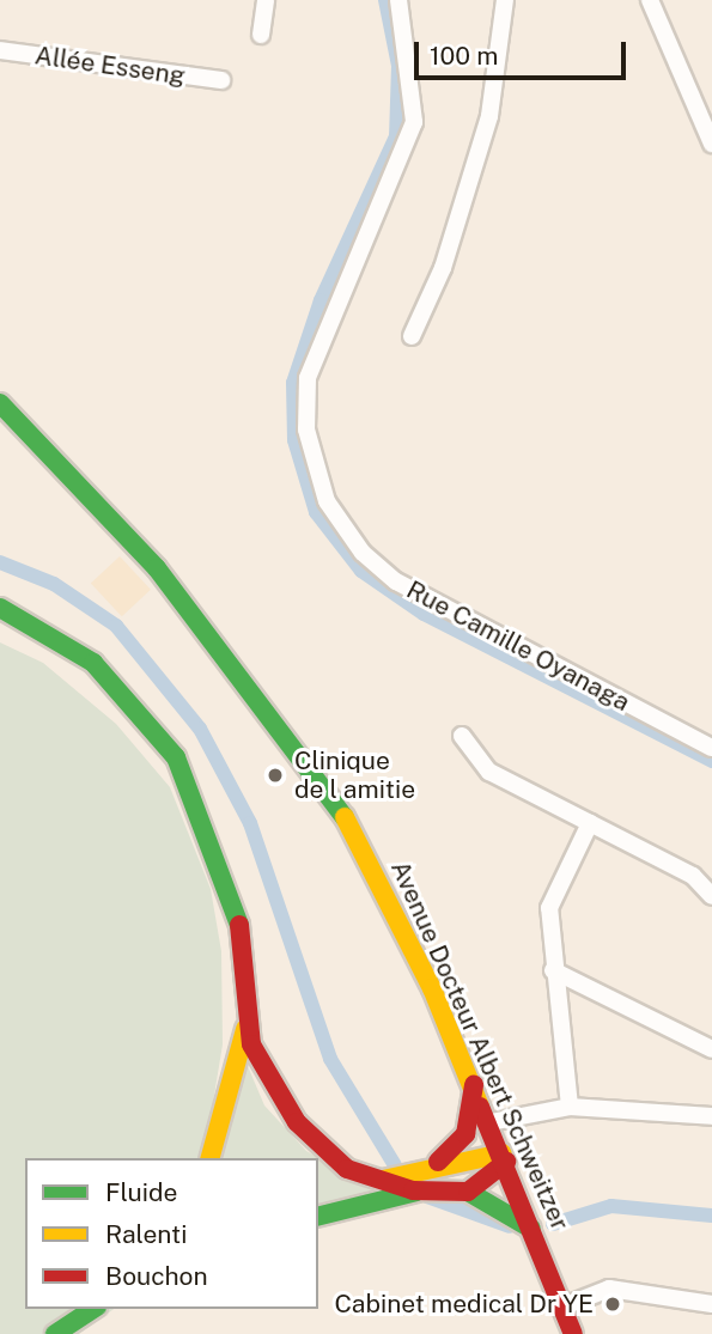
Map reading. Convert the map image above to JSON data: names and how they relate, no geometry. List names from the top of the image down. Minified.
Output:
{"streets":{"main road":["Avenue Docteur Albert Schweitzer"],"street":["Allée Esseng","Rue Camille Oyanaga"]},"places":["Clinique de l amitie","Cabinet medical Dr YE"],"legend":["Fluide","Ralenti","Bouchon"],"scale_bar":"100 m"}
